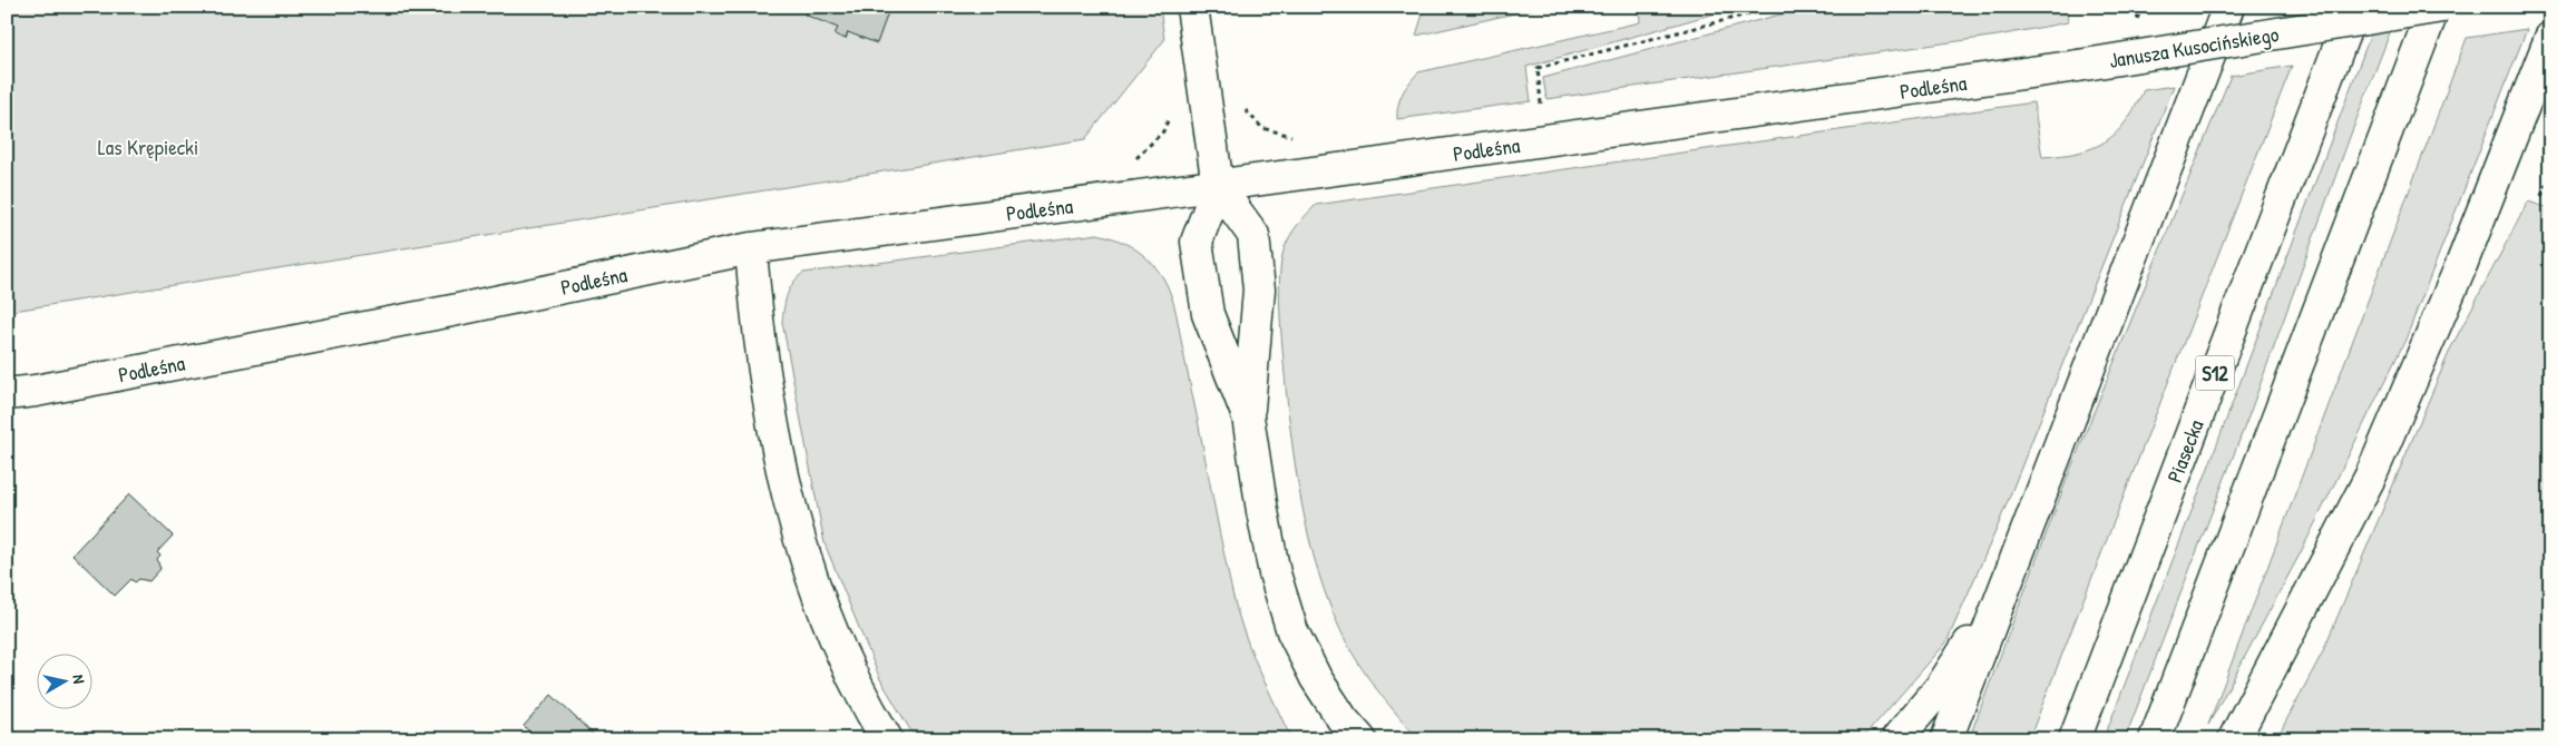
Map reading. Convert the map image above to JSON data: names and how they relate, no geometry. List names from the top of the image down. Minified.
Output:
{"streets":{"main road":["Janusza Kusocińskiego","Podleśna","S12","Piasecka"]},"crossings":[["Janusza Kusocińskiego","Podleśna"]],"parks":["Las Krępiecki"],"north":"right"}
